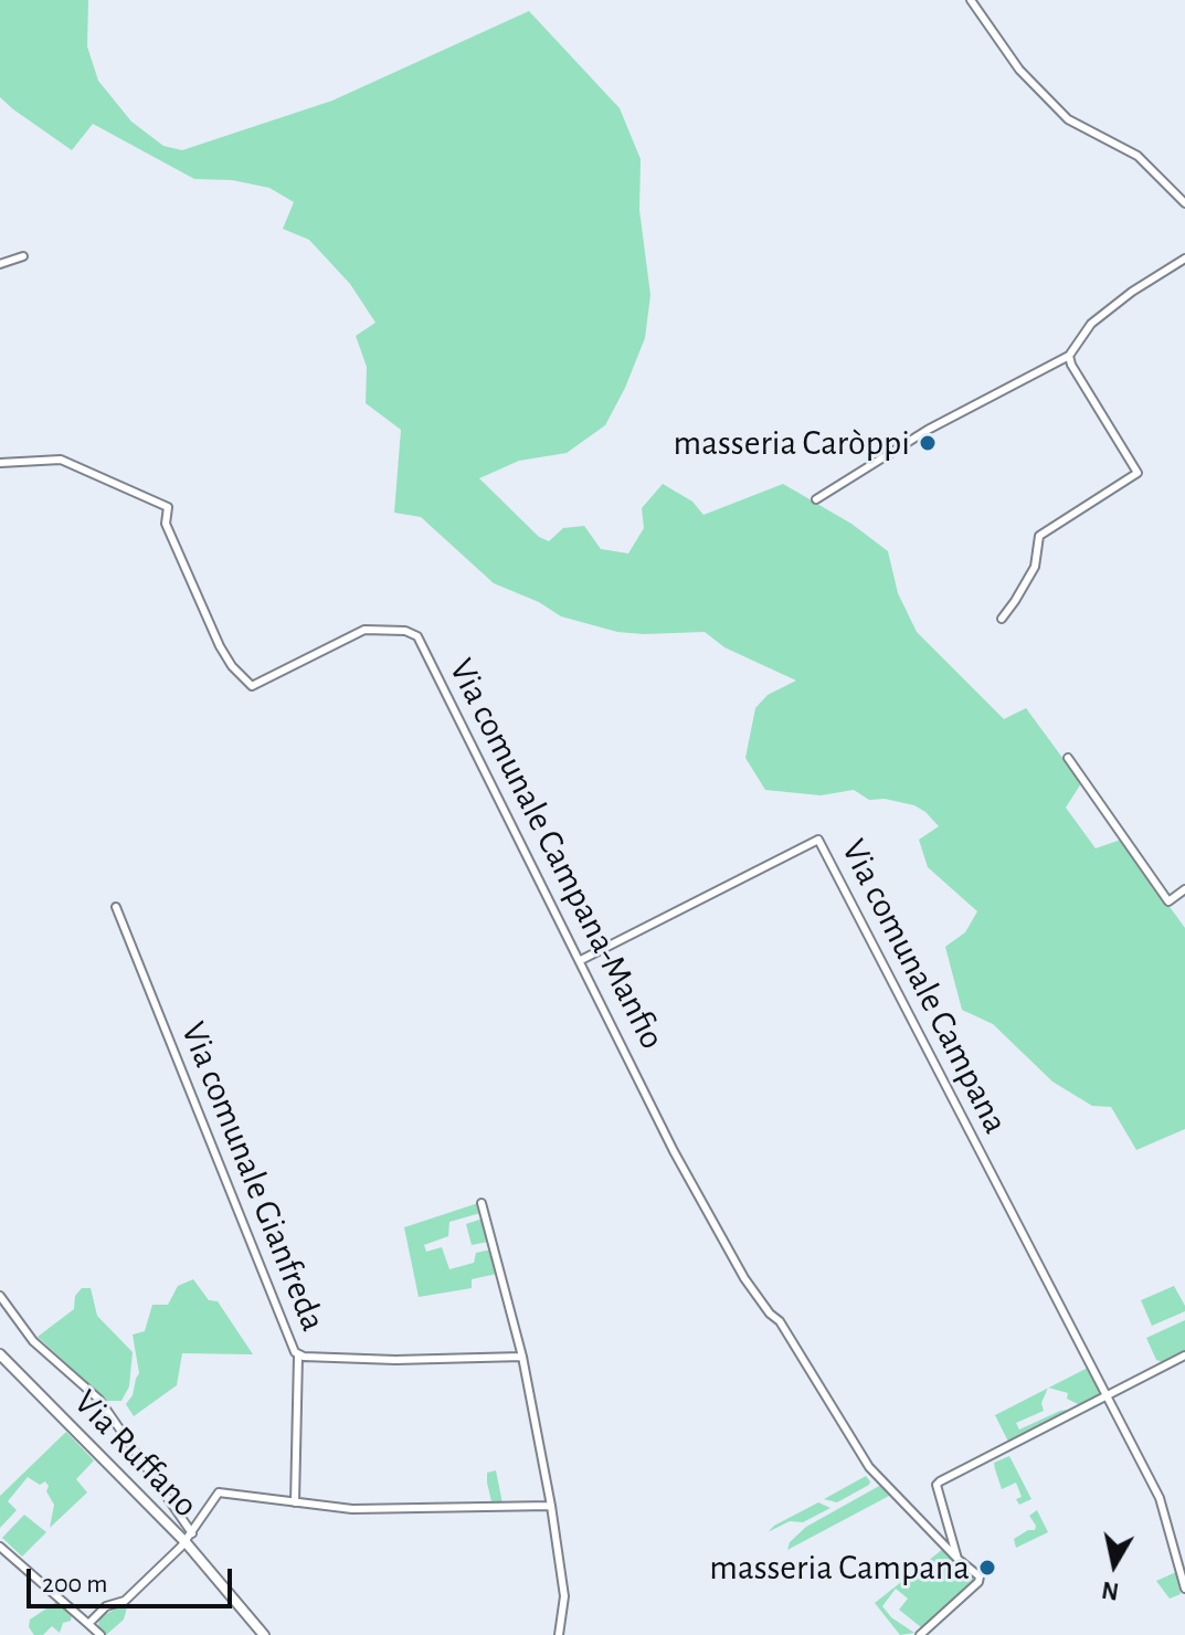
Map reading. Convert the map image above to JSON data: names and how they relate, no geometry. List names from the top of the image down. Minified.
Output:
{"streets":{"street":["Via comunale Campana-Manfio","Via comunale Campana","Via comunale Gianfreda","Via Ruffano"]},"crossings":[["Via comunale Campana-Manfio","Via comunale Campana"]],"places":["masseria Caròppi","masseria Campana"],"scale_bar":"200 m","north":"bottom"}
